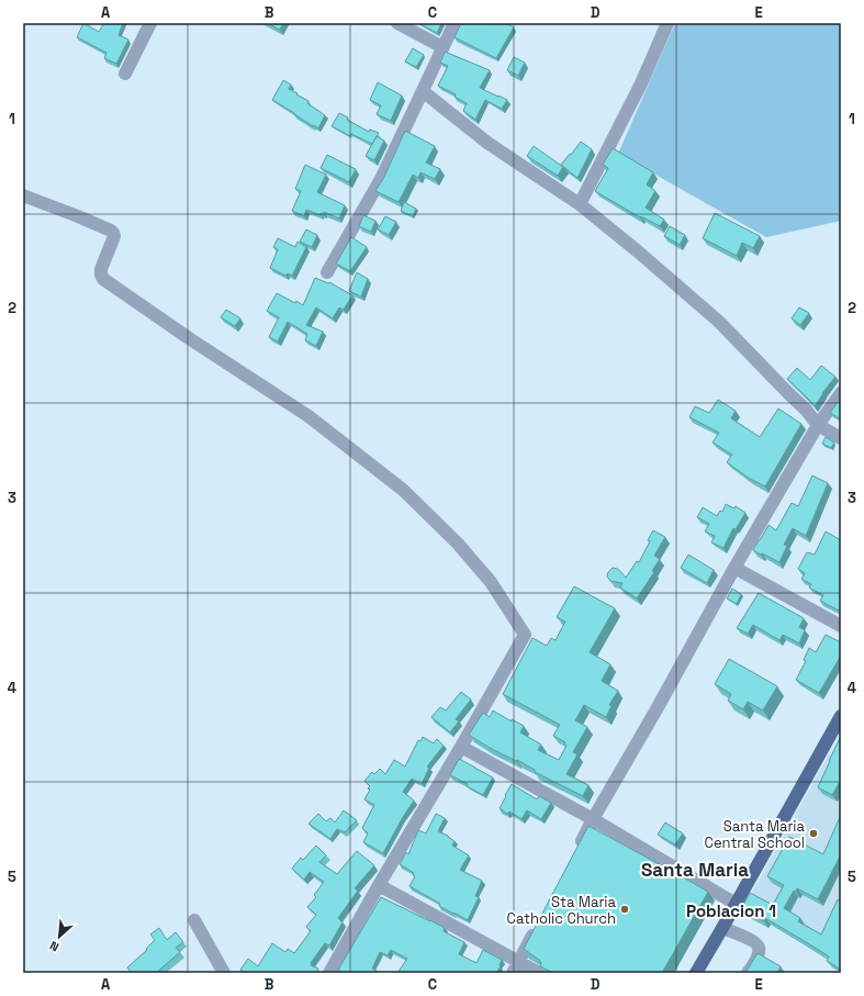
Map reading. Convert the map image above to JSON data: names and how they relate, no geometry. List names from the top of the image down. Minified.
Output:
{"districts":["Santa Maria","Poblacion 1"],"places":["Santa Maria Central School","Sta Maria Catholic Church"],"north":"bottom left","grid":{"columns":["A","B","C","D","E"],"rows":["1","2","3","4","5"]}}
